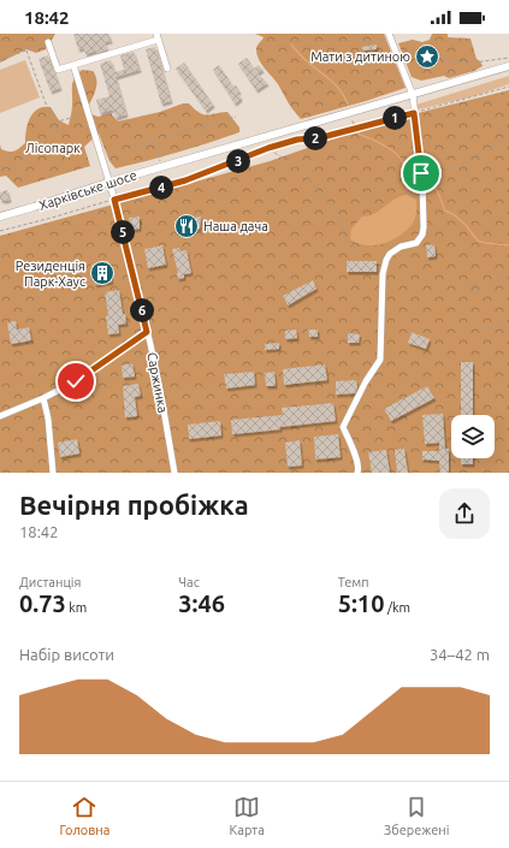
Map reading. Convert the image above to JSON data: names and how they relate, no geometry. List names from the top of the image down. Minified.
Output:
{"streets":{"main road":["Харківське шосе"],"street":["Саржинка"]},"crossings":[["Харківське шосе","Саржинка"]],"parks":["Лісопарк"],"places":{"place":["Мати з дитиною"],"restaurant":["Наша дача"],"building":["Резиденція Парк-Хаус"]},"page":{"status":"18:42","pins":["1","2","3","4","5","6"],"heading":["Вечірня пробіжка","18:42"],"stats":[["Дистанція","0.73 km"],["Час","3:46"],["Темп","5:10 /km"]],"chart":["Набір висоти","34–42 m"],"tabs":["Головна","Карта","Збережені"]}}
